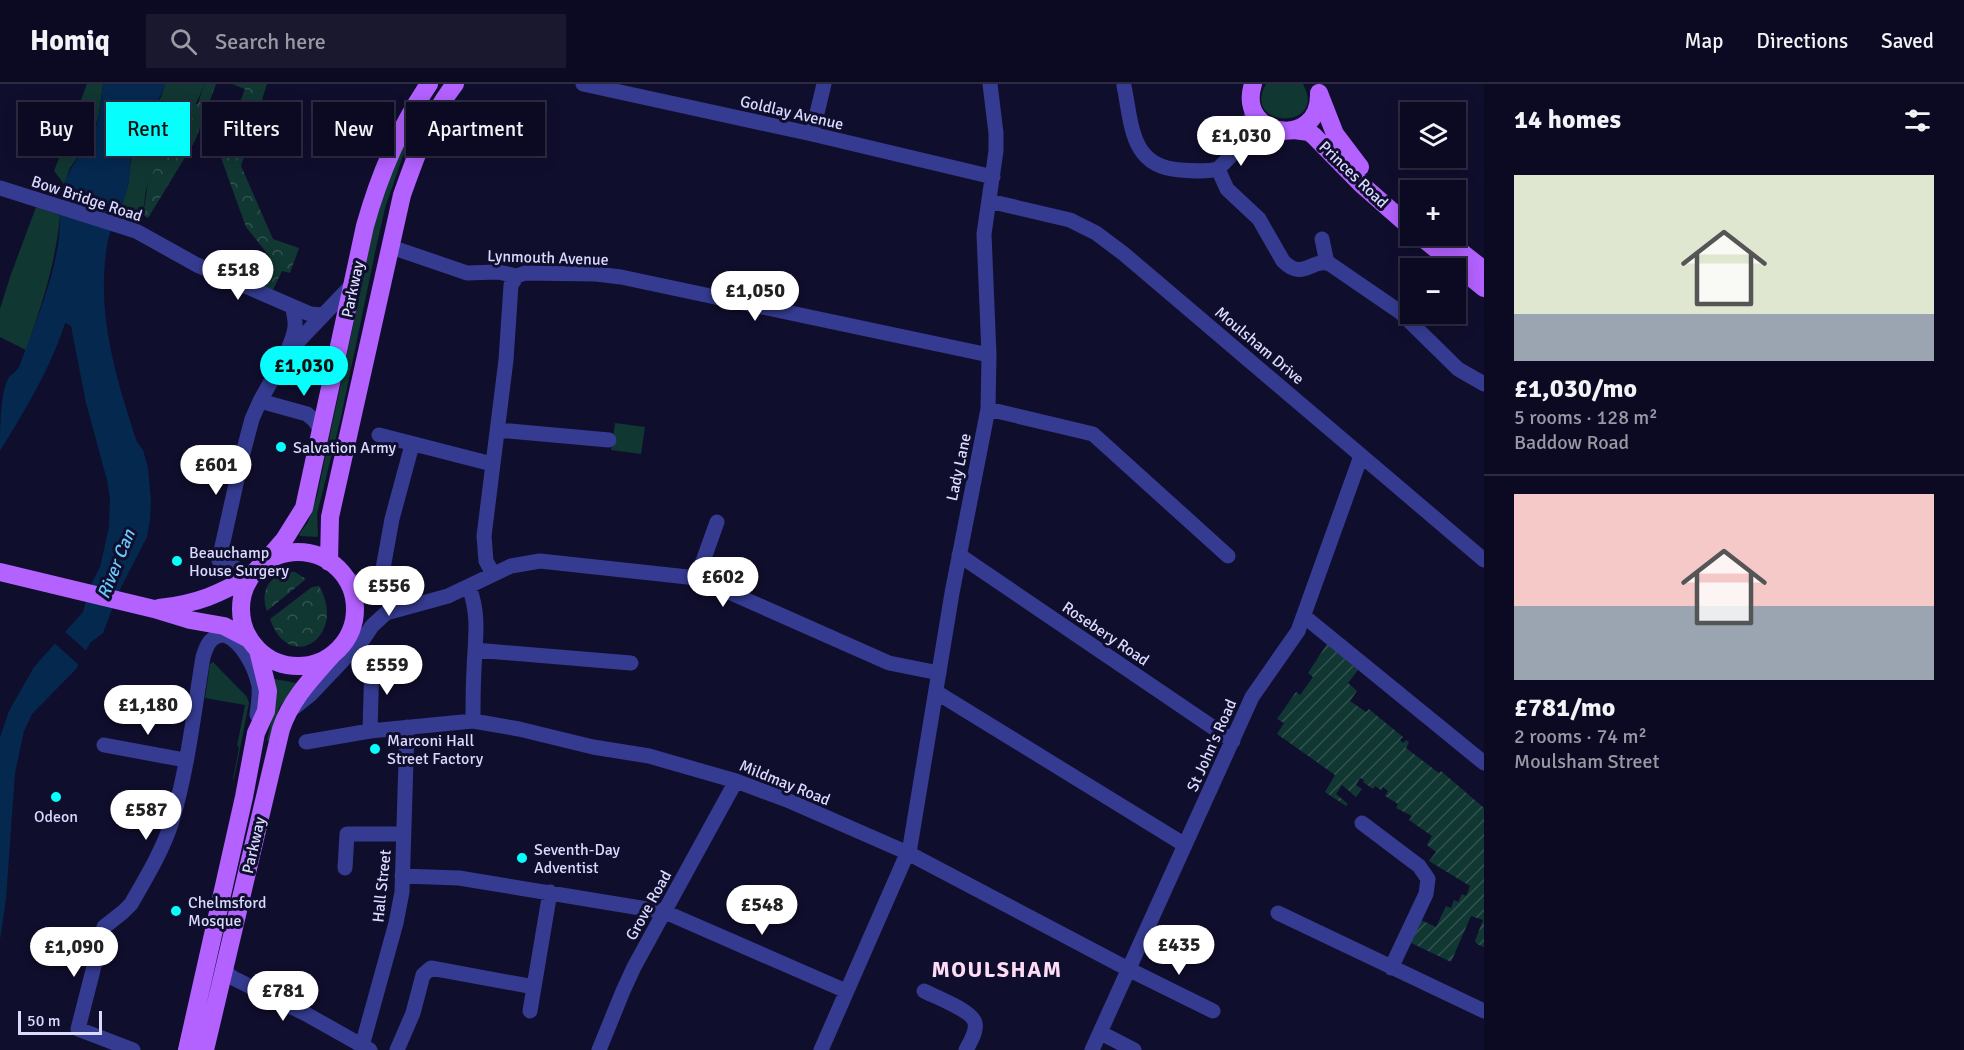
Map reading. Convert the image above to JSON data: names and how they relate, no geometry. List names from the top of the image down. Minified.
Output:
{"streets":{"main road":["Princes Road","Parkway"],"street":["Goldlay Avenue","Bow Bridge Road","Lynmouth Avenue","Moulsham Drive","Lady Lane","Rosebery Road","St John's Road","Mildmay Road","Hall Street","Grove Road"]},"crossings":[["Goldlay Avenue","Lady Lane"],["Lynmouth Avenue","Parkway"],["Lynmouth Avenue","Lady Lane"],["Moulsham Drive","Lady Lane"],["Moulsham Drive","St John's Road"],["Lady Lane","Rosebery Road"],["Lady Lane","Mildmay Road"],["Rosebery Road","St John's Road"],["St John's Road","Mildmay Road"],["Mildmay Road","Hall Street"],["Mildmay Road","Grove Road"]],"districts":["MOULSHAM"],"water":["River Can"],"places":["Salvation Army","Beauchamp House Surgery","Marconi Hall Street Factory","Odeon","Seventh-Day Adventist","Chelmsford Mosque"],"scale_bar":"50 m","page":{"header":"Homiq","search":"Search here","nav":["Map","Directions","Saved"],"heading":"14 homes","map_buttons":["+","−"],"chip":["Buy","Rent","Filters","New","Apartment"],"price":["£1,030","£518","£1,050","£1,030","£601","£602","£556","£559","£1,180","£587","£548","£435","£1,090","£781"],"list":[{"name":"£1,030/mo","note":"5 rooms · 128 m² · Baddow Road"},{"name":"£781/mo","note":"2 rooms · 74 m² · Moulsham Street"}],"scale":"50 m"}}
